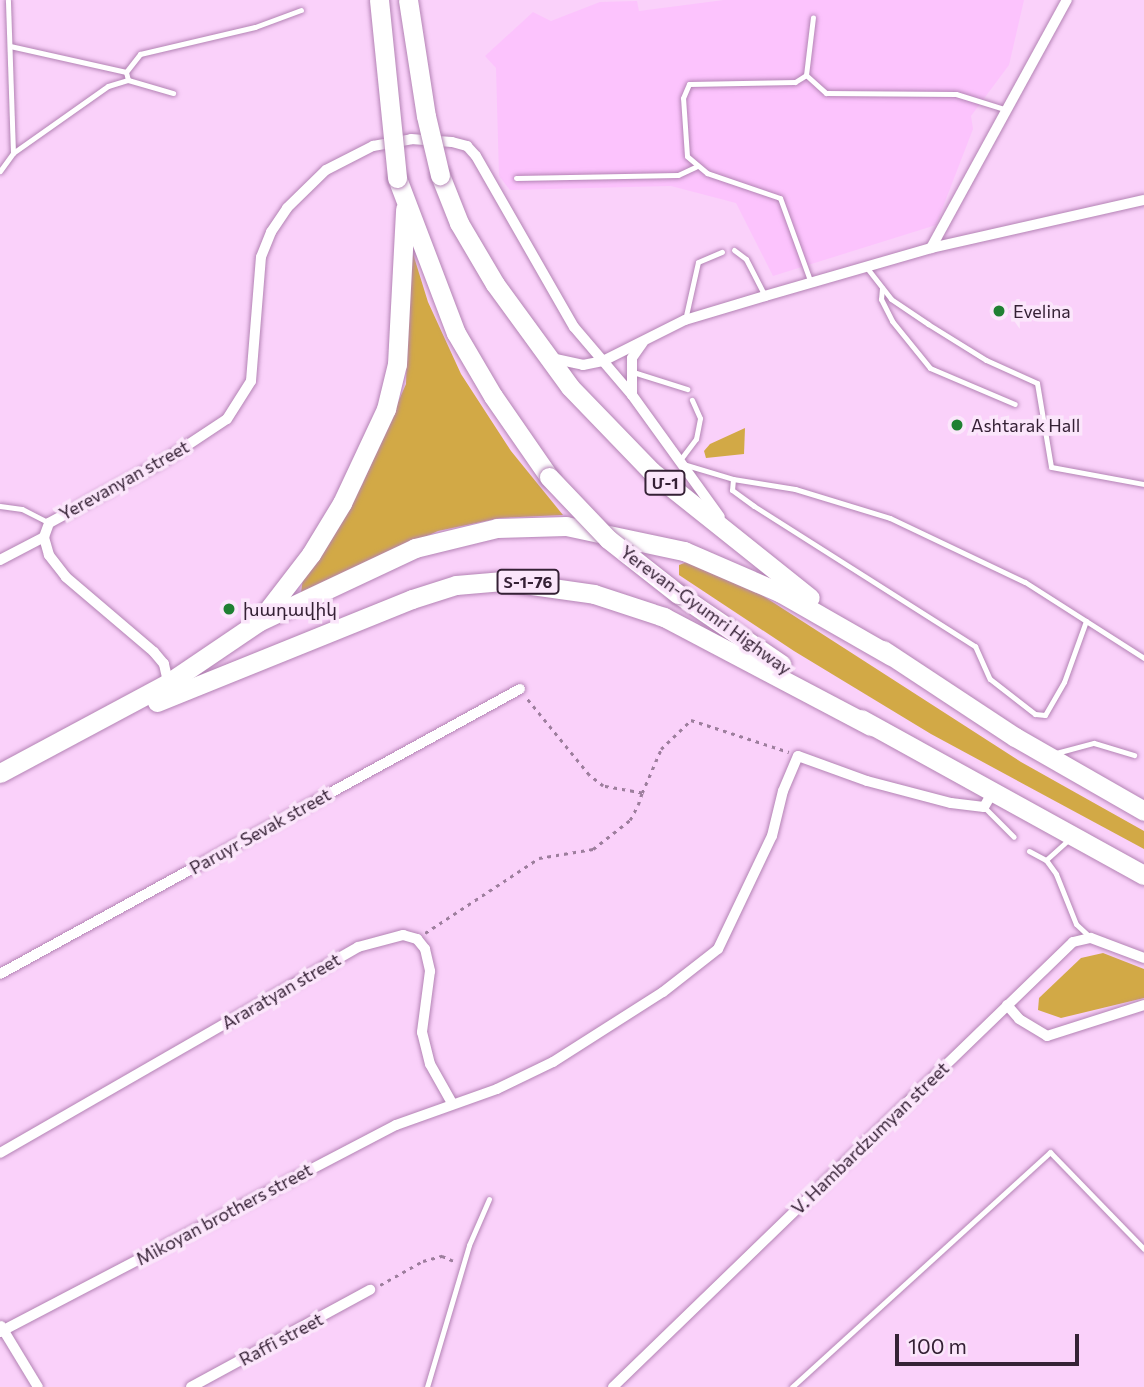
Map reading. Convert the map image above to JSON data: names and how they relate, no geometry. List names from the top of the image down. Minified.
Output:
{"streets":{"highway":["Մ-1","Տ-1-76","Yerevan-Gyumri Highway"],"street":["Yerevanyan street","Paruyr Sevak street","Araratyan street","V. Hambardzumyan street","Mikoyan brothers street","Raffi street"]},"crossings":[["Yerevanyan street","Մ-1"],["Yerevanyan street","Տ-1-76"],["Մ-1","Տ-1-76"],["Տ-1-76","Yerevan-Gyumri Highway"]],"places":["Evelina","Ashtarak Hall","խադավիկ"],"scale_bar":"100 m"}
